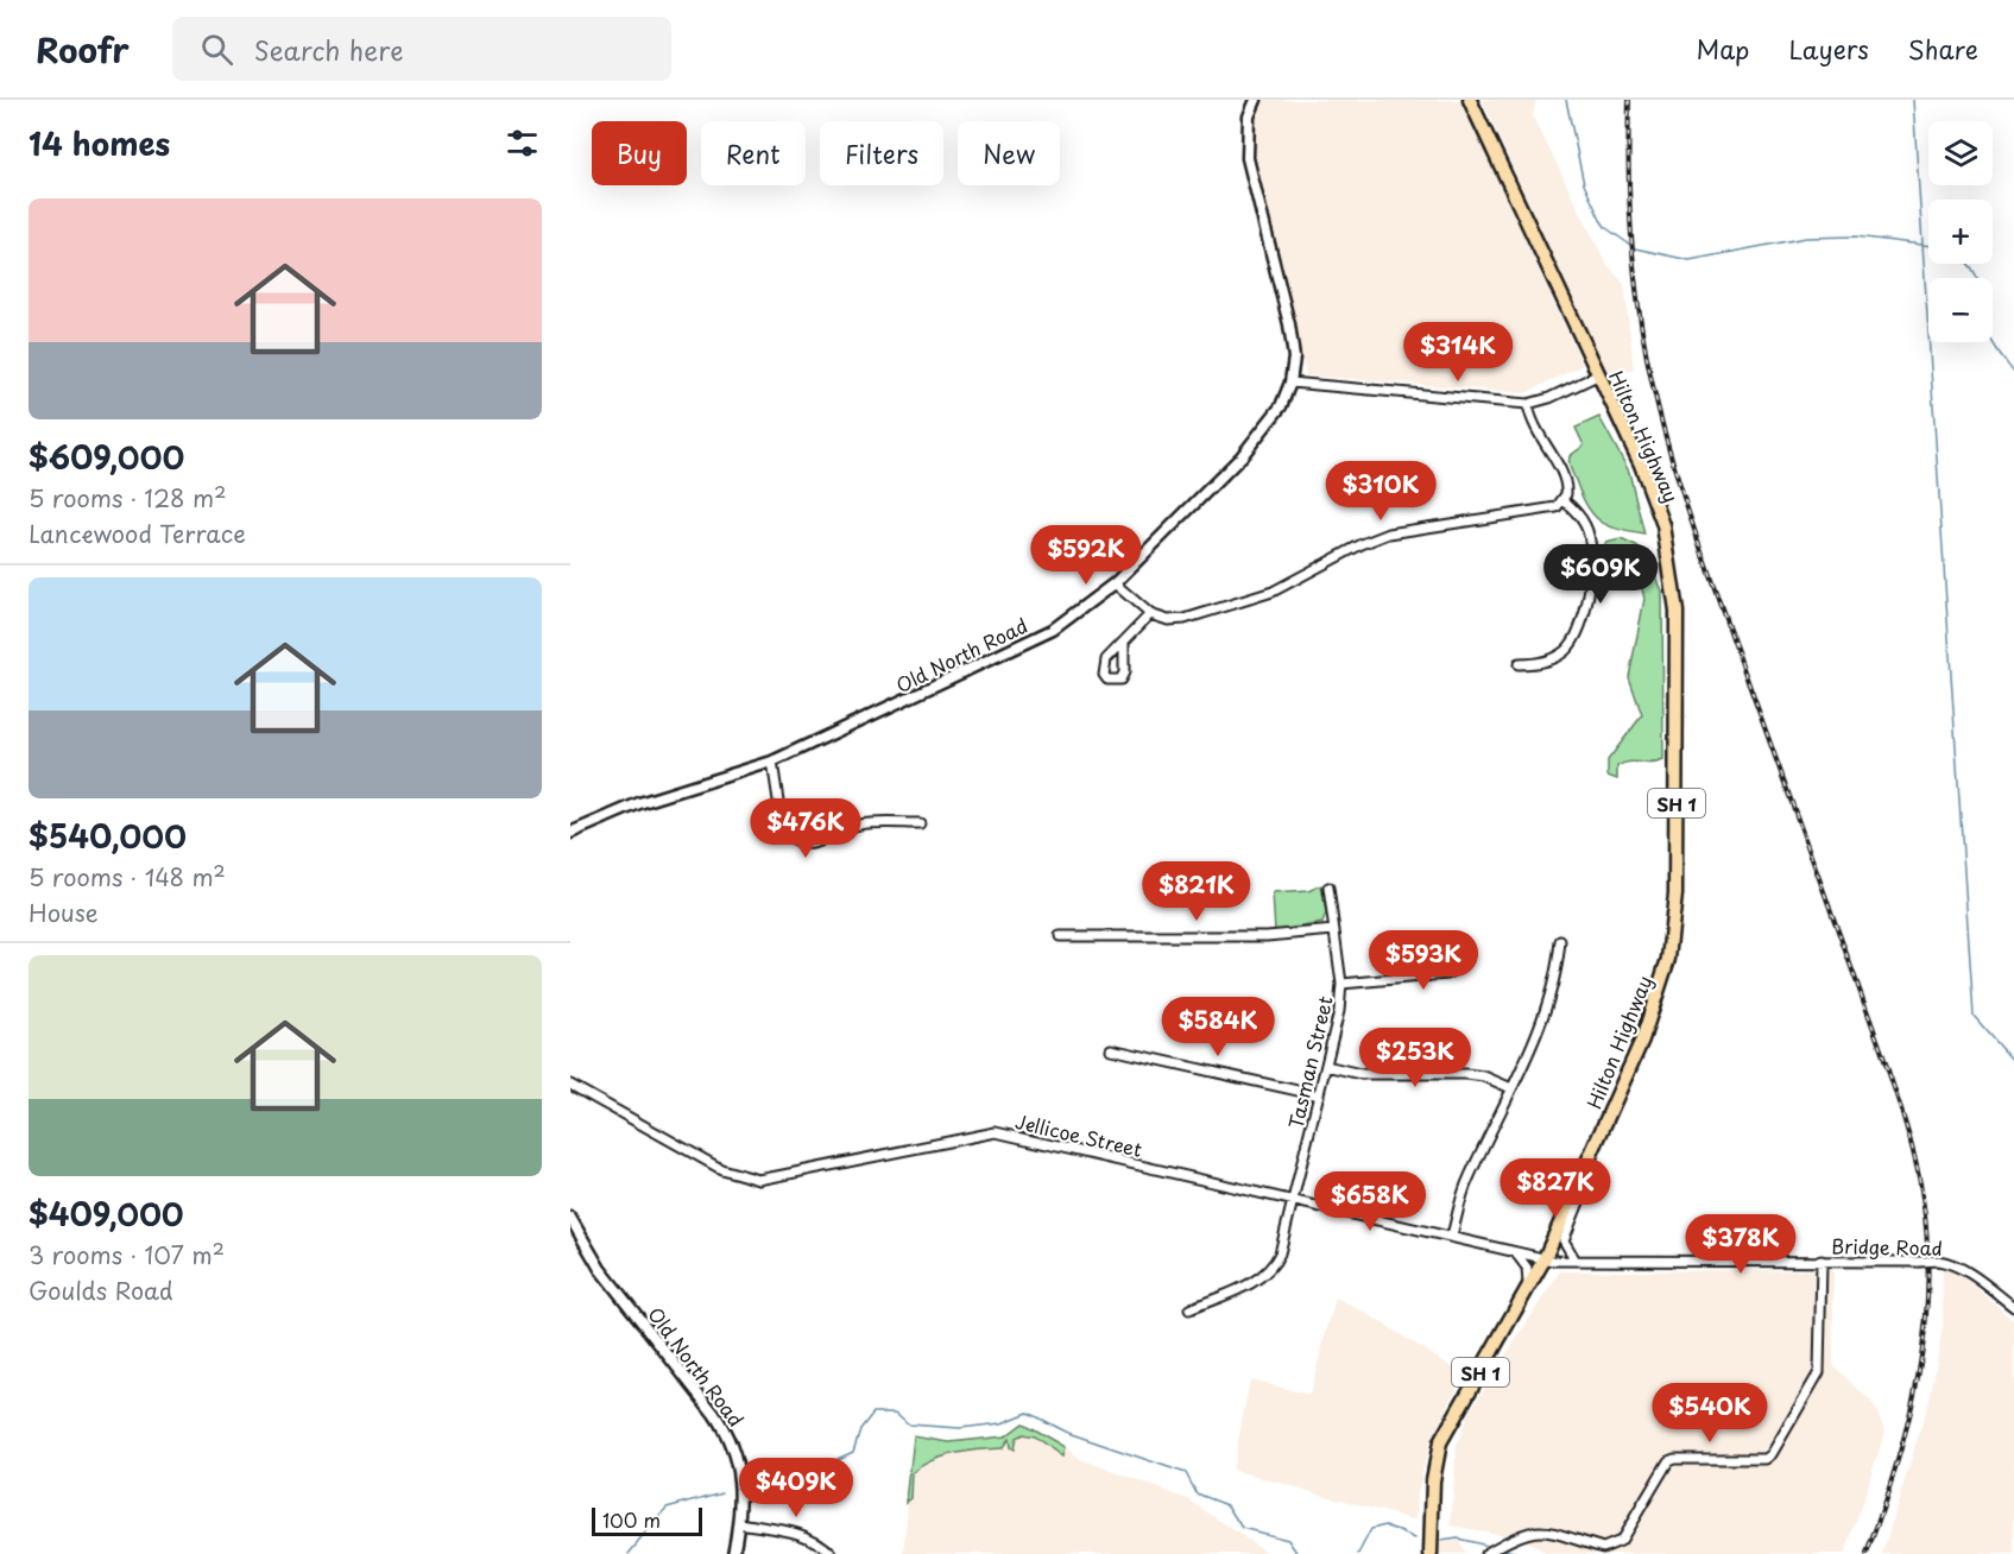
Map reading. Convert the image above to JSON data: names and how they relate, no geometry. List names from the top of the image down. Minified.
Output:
{"streets":{"highway":["Hilton Highway","SH 1"],"street":["Old North Road","Tasman Street","Jellicoe Street","Bridge Road"]},"crossings":[["Hilton Highway","SH 1"],["Hilton Highway","Jellicoe Street"],["Hilton Highway","Bridge Road"],["SH 1","Jellicoe Street"],["SH 1","Bridge Road"],["Tasman Street","Jellicoe Street"],["Jellicoe Street","Bridge Road"]],"scale_bar":"100 m","page":{"header":"Roofr","search":"Search here","nav":["Map","Layers","Share"],"heading":"14 homes","map_buttons":["+","−"],"chip":["Buy","Rent","Filters","New"],"list":[{"name":"$609,000","note":"5 rooms · 128 m² · Lancewood Terrace"},{"name":"$540,000","note":"5 rooms · 148 m² · House"},{"name":"$409,000","note":"3 rooms · 107 m² · Goulds Road"}],"price":["$314K","$310K","$592K","$609K","$476K","$821K","$593K","$584K","$253K","$827K","$658K","$378K","$540K","$409K"],"scale":"100 m"}}
